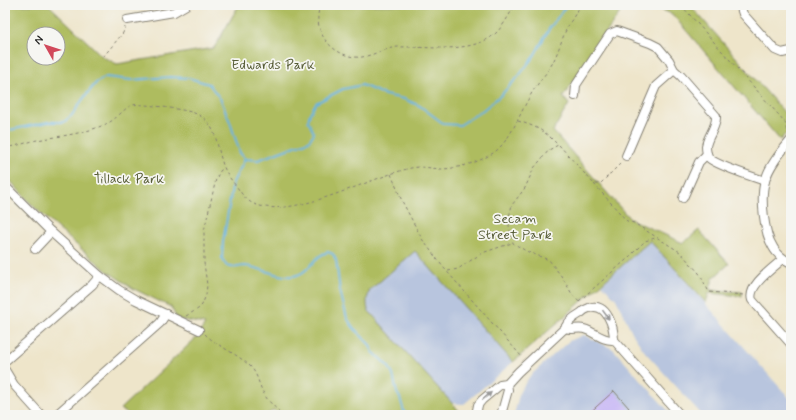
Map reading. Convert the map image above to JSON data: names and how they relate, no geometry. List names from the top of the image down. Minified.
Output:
{"parks":["Edwards Park","Tillack Park","Secam Street Park"],"north":"top left"}
